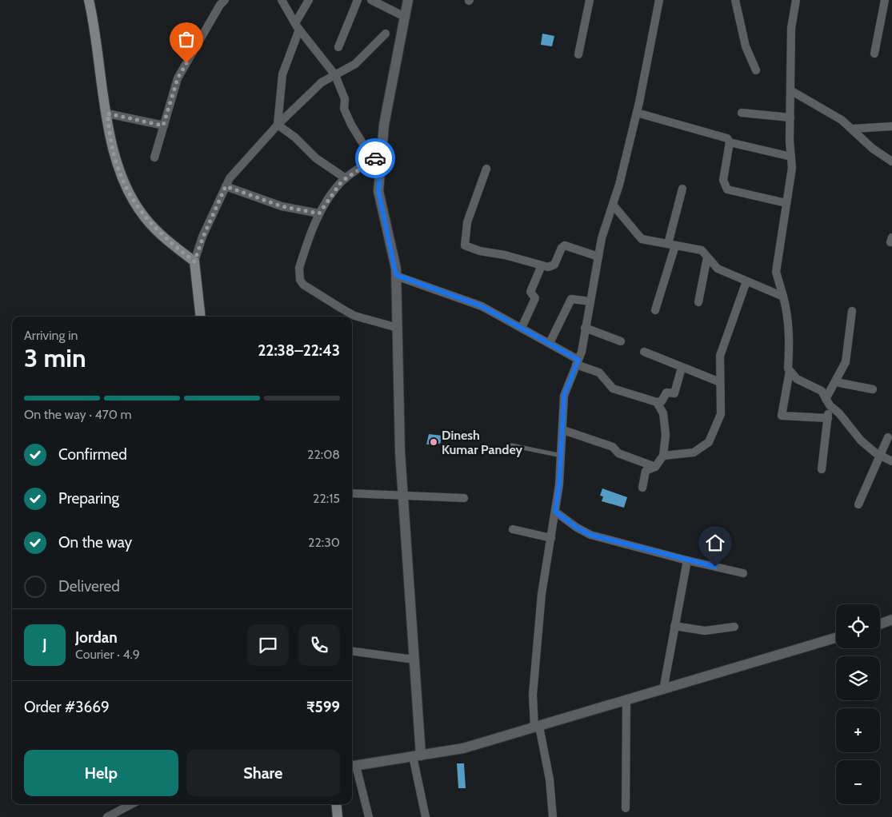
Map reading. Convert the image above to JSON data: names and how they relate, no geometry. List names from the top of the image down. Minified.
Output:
{"places":["Dinesh Kumar Pandey"],"page":{"heading":["3 min","Arriving in","22:38–22:43"],"panel":["Jordan","Courier · 4.9","Order #3669","₹599"],"bar":"On the way · 470 m","list":[["Confirmed","22:08"],["Preparing","22:15"],["On the way","22:30"],"Delivered"],"map_buttons":["+","−"],"round":"J","buttons":["Help","Share"]}}
